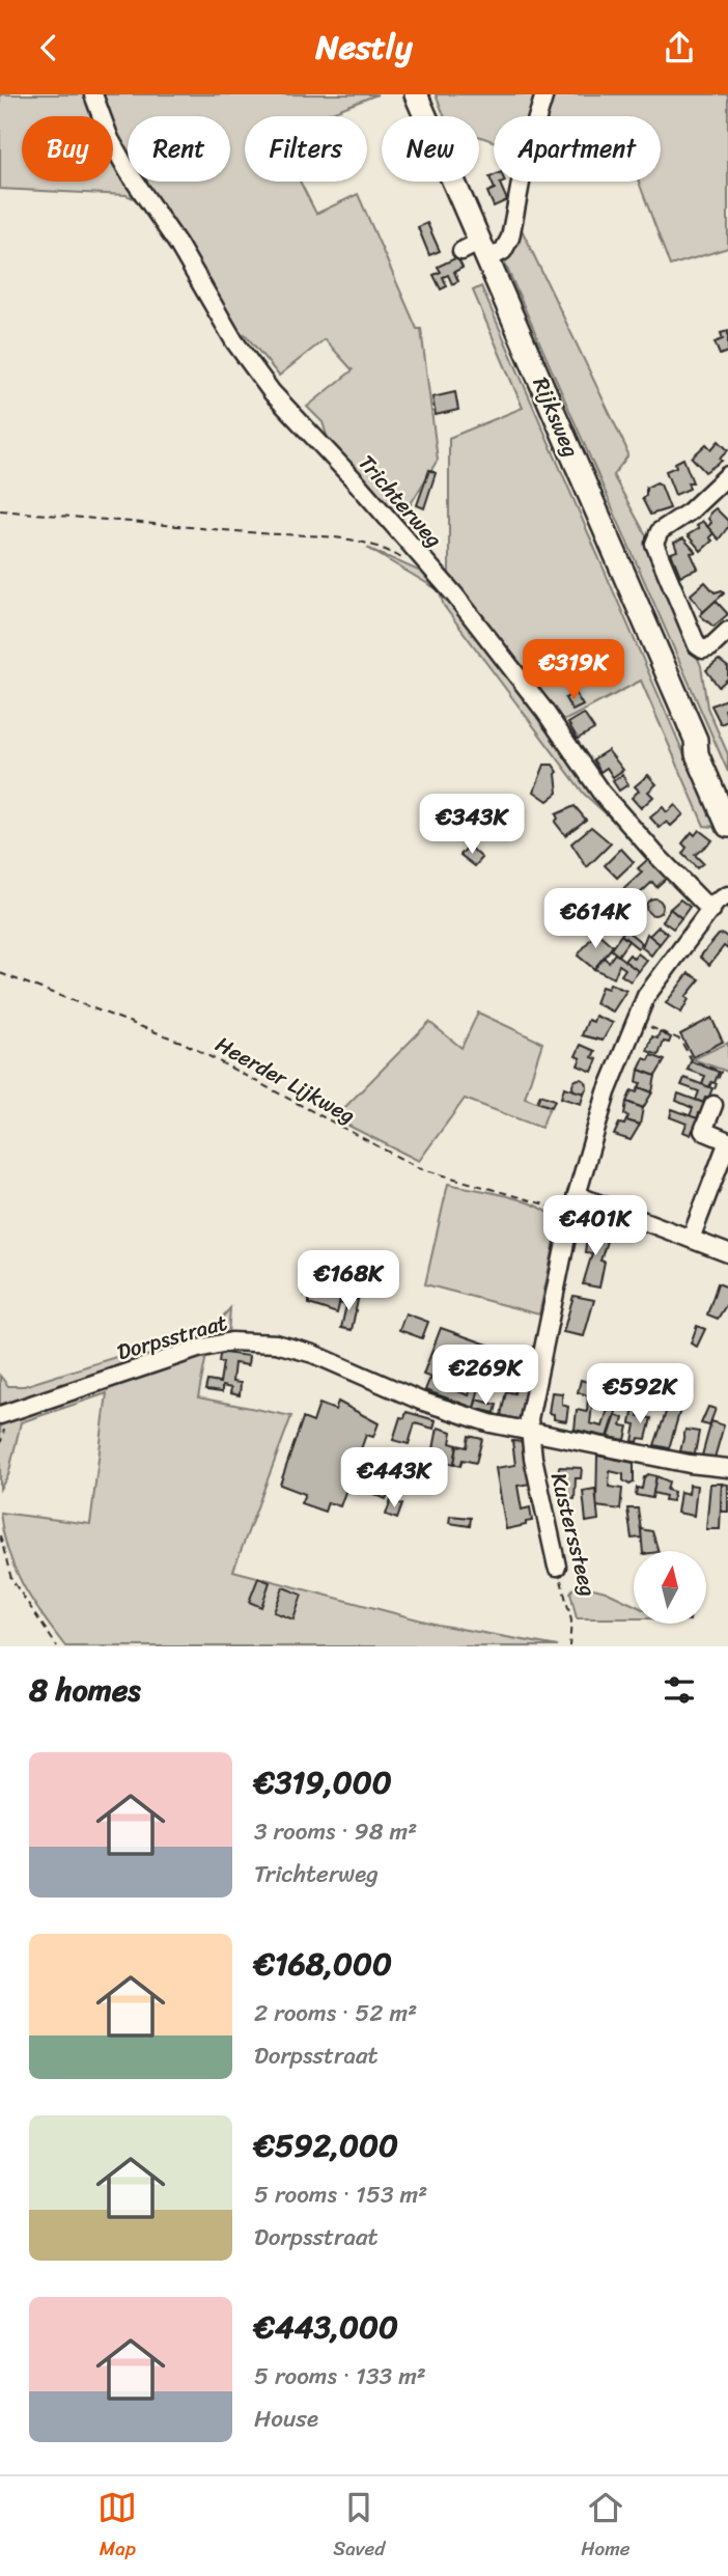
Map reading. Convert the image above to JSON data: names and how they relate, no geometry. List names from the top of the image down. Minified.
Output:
{"streets":{"main road":["Rijksweg"],"street":["Trichterweg","Dorpsstraat","Kusterssteeg"],"path":["Heerder Lijkweg"]},"crossings":[["Dorpsstraat","Kusterssteeg"]],"north":"top","page":{"header":"Nestly","chip":["Buy","Rent","Filters","New","Apartment"],"price":["€319K","€343K","€614K","€401K","€168K","€269K","€592K","€443K"],"heading":"8 homes","list":[{"name":"€319,000","note":"3 rooms · 98 m² · Trichterweg"},{"name":"€168,000","note":"2 rooms · 52 m² · Dorpsstraat"},{"name":"€592,000","note":"5 rooms · 153 m² · Dorpsstraat"},{"name":"€443,000","note":"5 rooms · 133 m² · House"}],"tabs":["Map","Saved","Home"]}}
